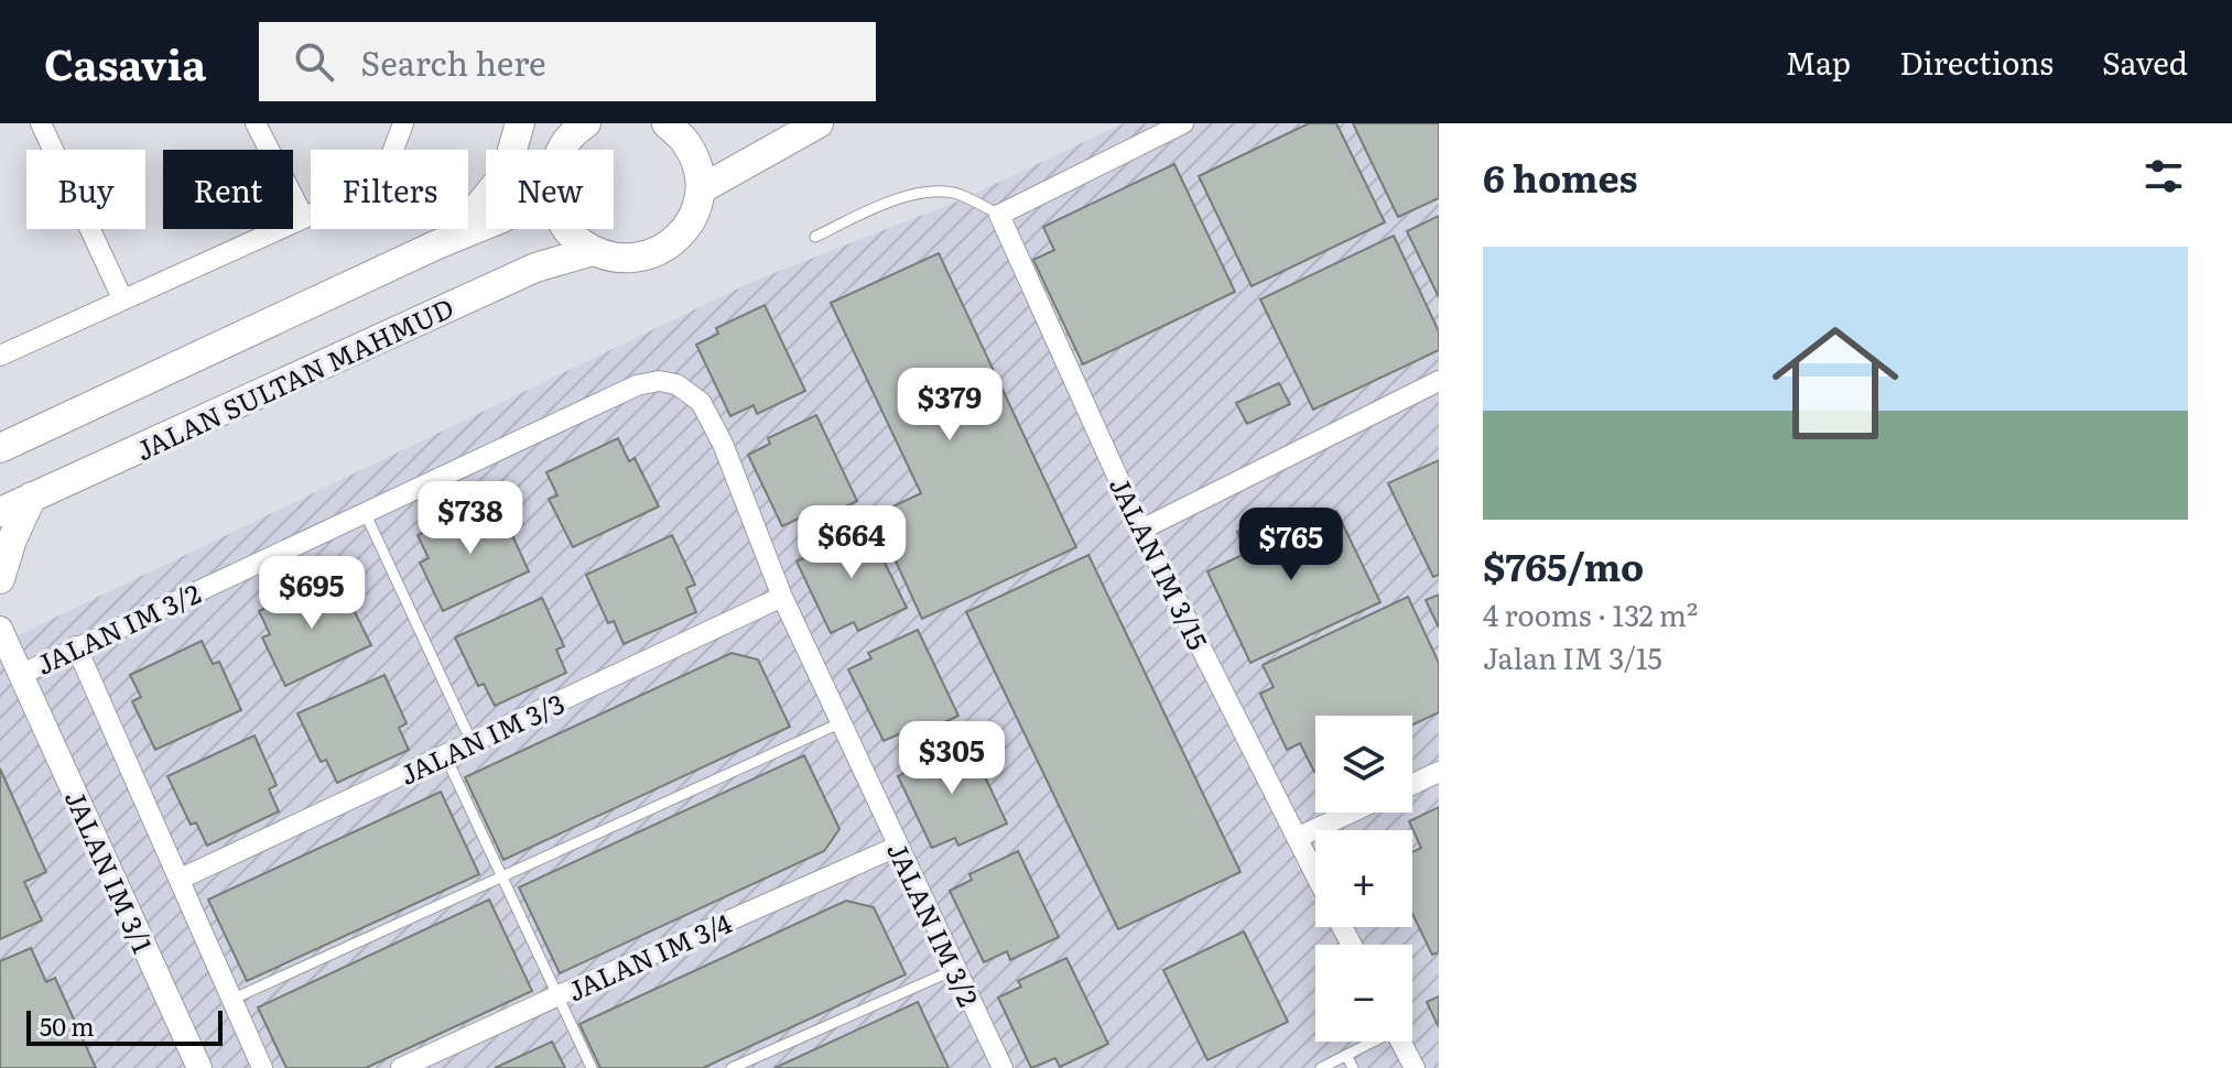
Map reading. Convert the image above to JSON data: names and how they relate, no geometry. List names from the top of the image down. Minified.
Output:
{"streets":{"main road":["JALAN SULTAN MAHMUD"],"street":["JALAN IM 3/15","JALAN IM 3/2","JALAN IM 3/3","JALAN IM 3/1","JALAN IM 3/4"]},"crossings":[["JALAN IM 3/2","JALAN IM 3/3"],["JALAN IM 3/2","JALAN IM 3/1"],["JALAN IM 3/2","JALAN IM 3/4"]],"scale_bar":"50 m","page":{"header":"Casavia","search":"Search here","nav":["Map","Directions","Saved"],"heading":"6 homes","chip":["Buy","Rent","Filters","New"],"list":[{"name":"$765/mo","note":"4 rooms · 132 m² · Jalan IM 3/15"}],"price":["$379","$738","$664","$765","$695","$305"],"map_buttons":["+","−"],"scale":"50 m"}}
